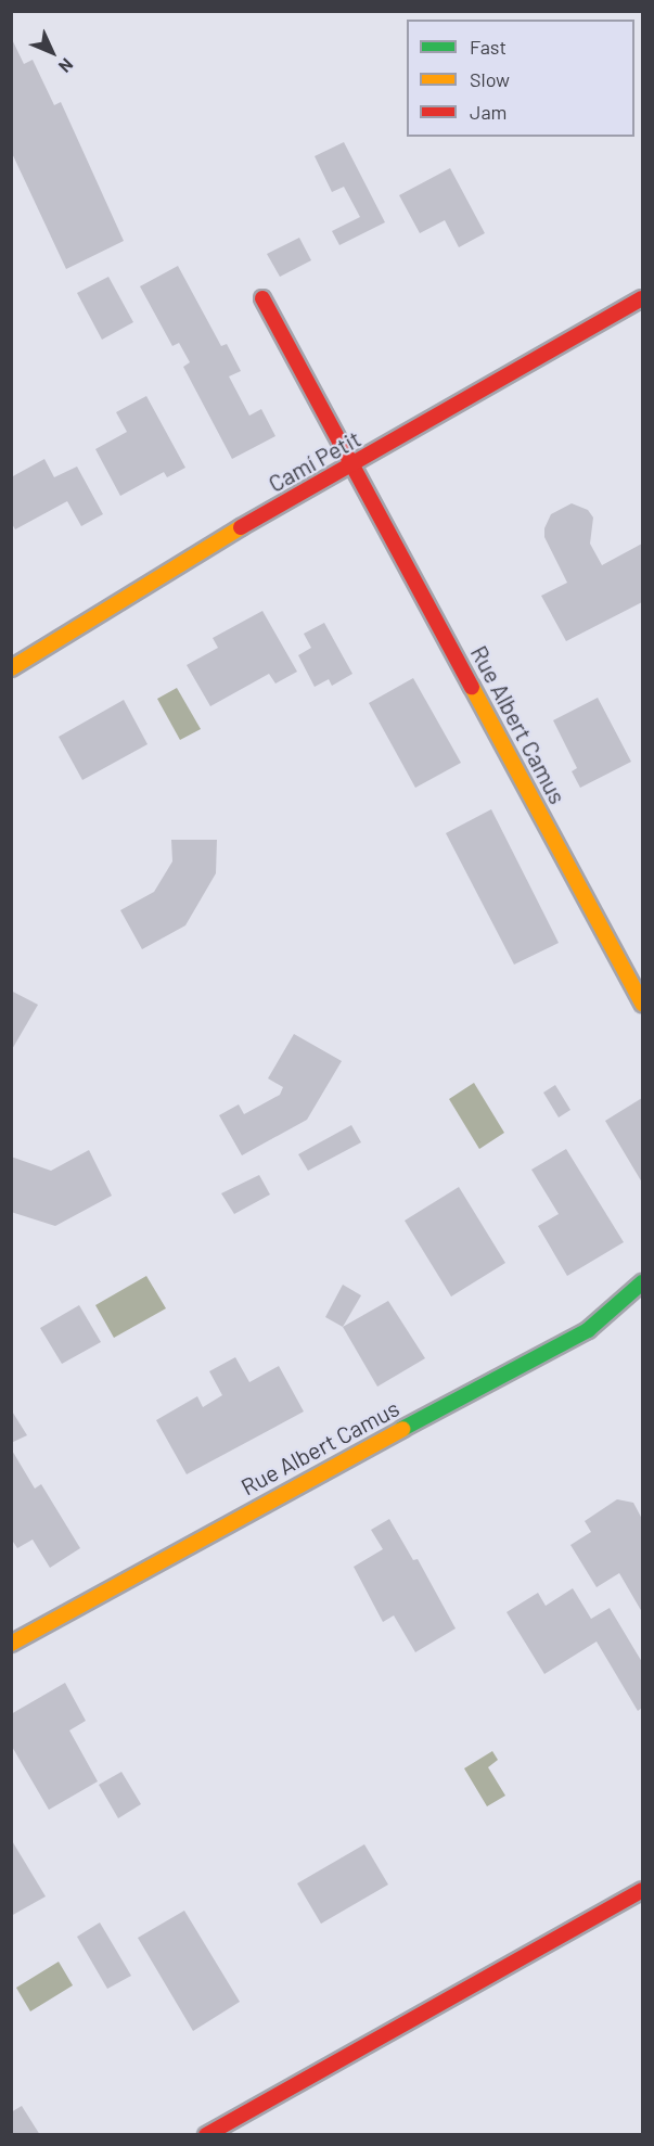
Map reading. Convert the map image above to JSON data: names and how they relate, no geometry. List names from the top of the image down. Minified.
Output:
{"streets":{"street":["Camí Petit","Rue Albert Camus"]},"crossings":[["Camí Petit","Rue Albert Camus"]],"legend":["Fast","Slow","Jam"],"north":"bottom right"}
